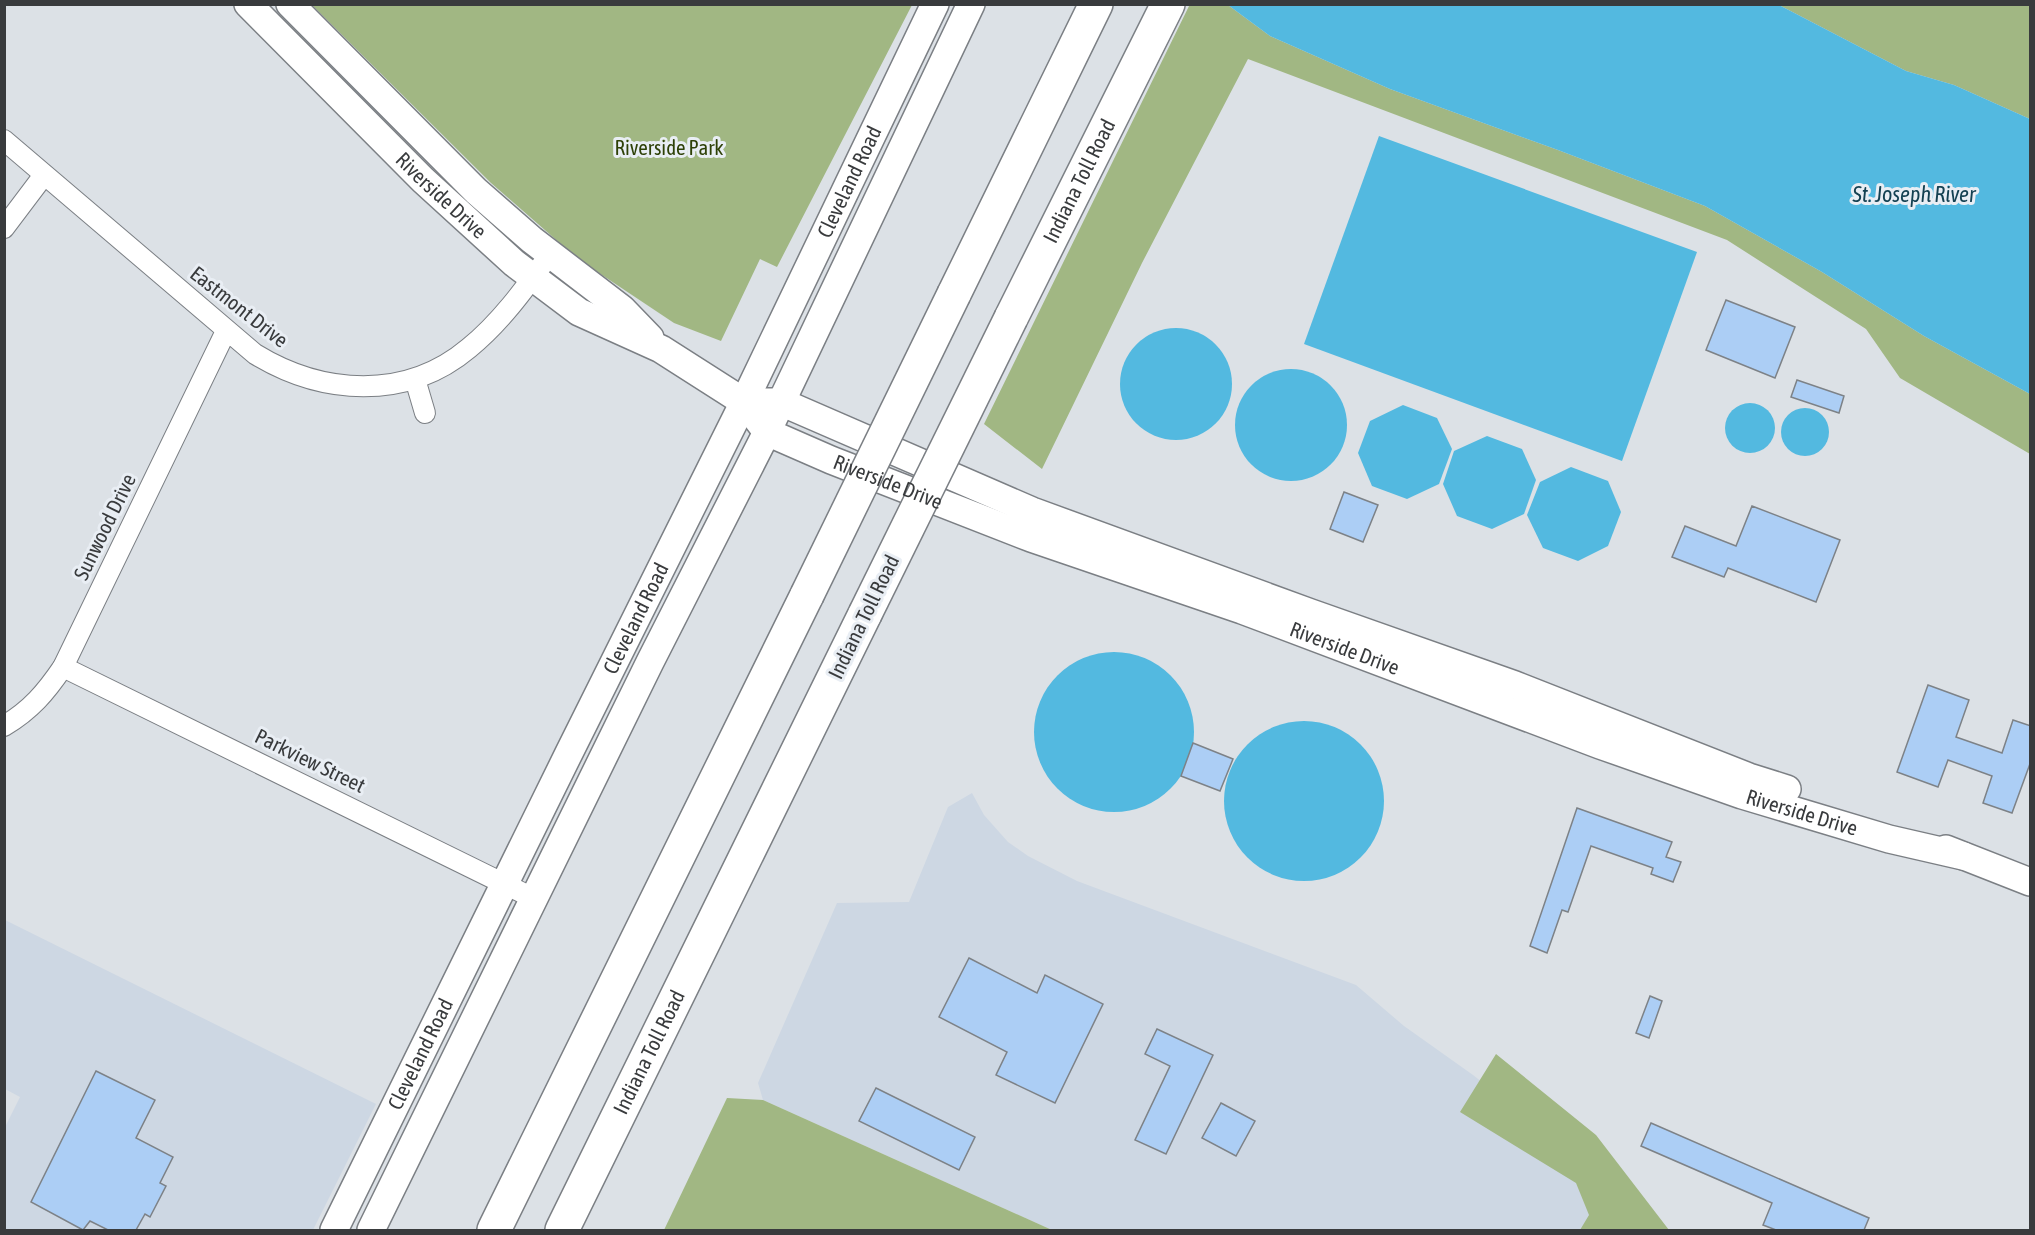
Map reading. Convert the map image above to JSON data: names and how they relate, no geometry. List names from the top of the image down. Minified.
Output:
{"streets":{"highway":["Indiana Toll Road"],"street":["Cleveland Road","Riverside Drive","Eastmont Drive","Sunwood Drive","Parkview Street"]},"crossings":[["Cleveland Road","Riverside Drive"],["Cleveland Road","Parkview Street"],["Riverside Drive","Eastmont Drive"],["Eastmont Drive","Sunwood Drive"],["Sunwood Drive","Parkview Street"]],"water":["St. Joseph River"],"parks":["Riverside Park"]}
